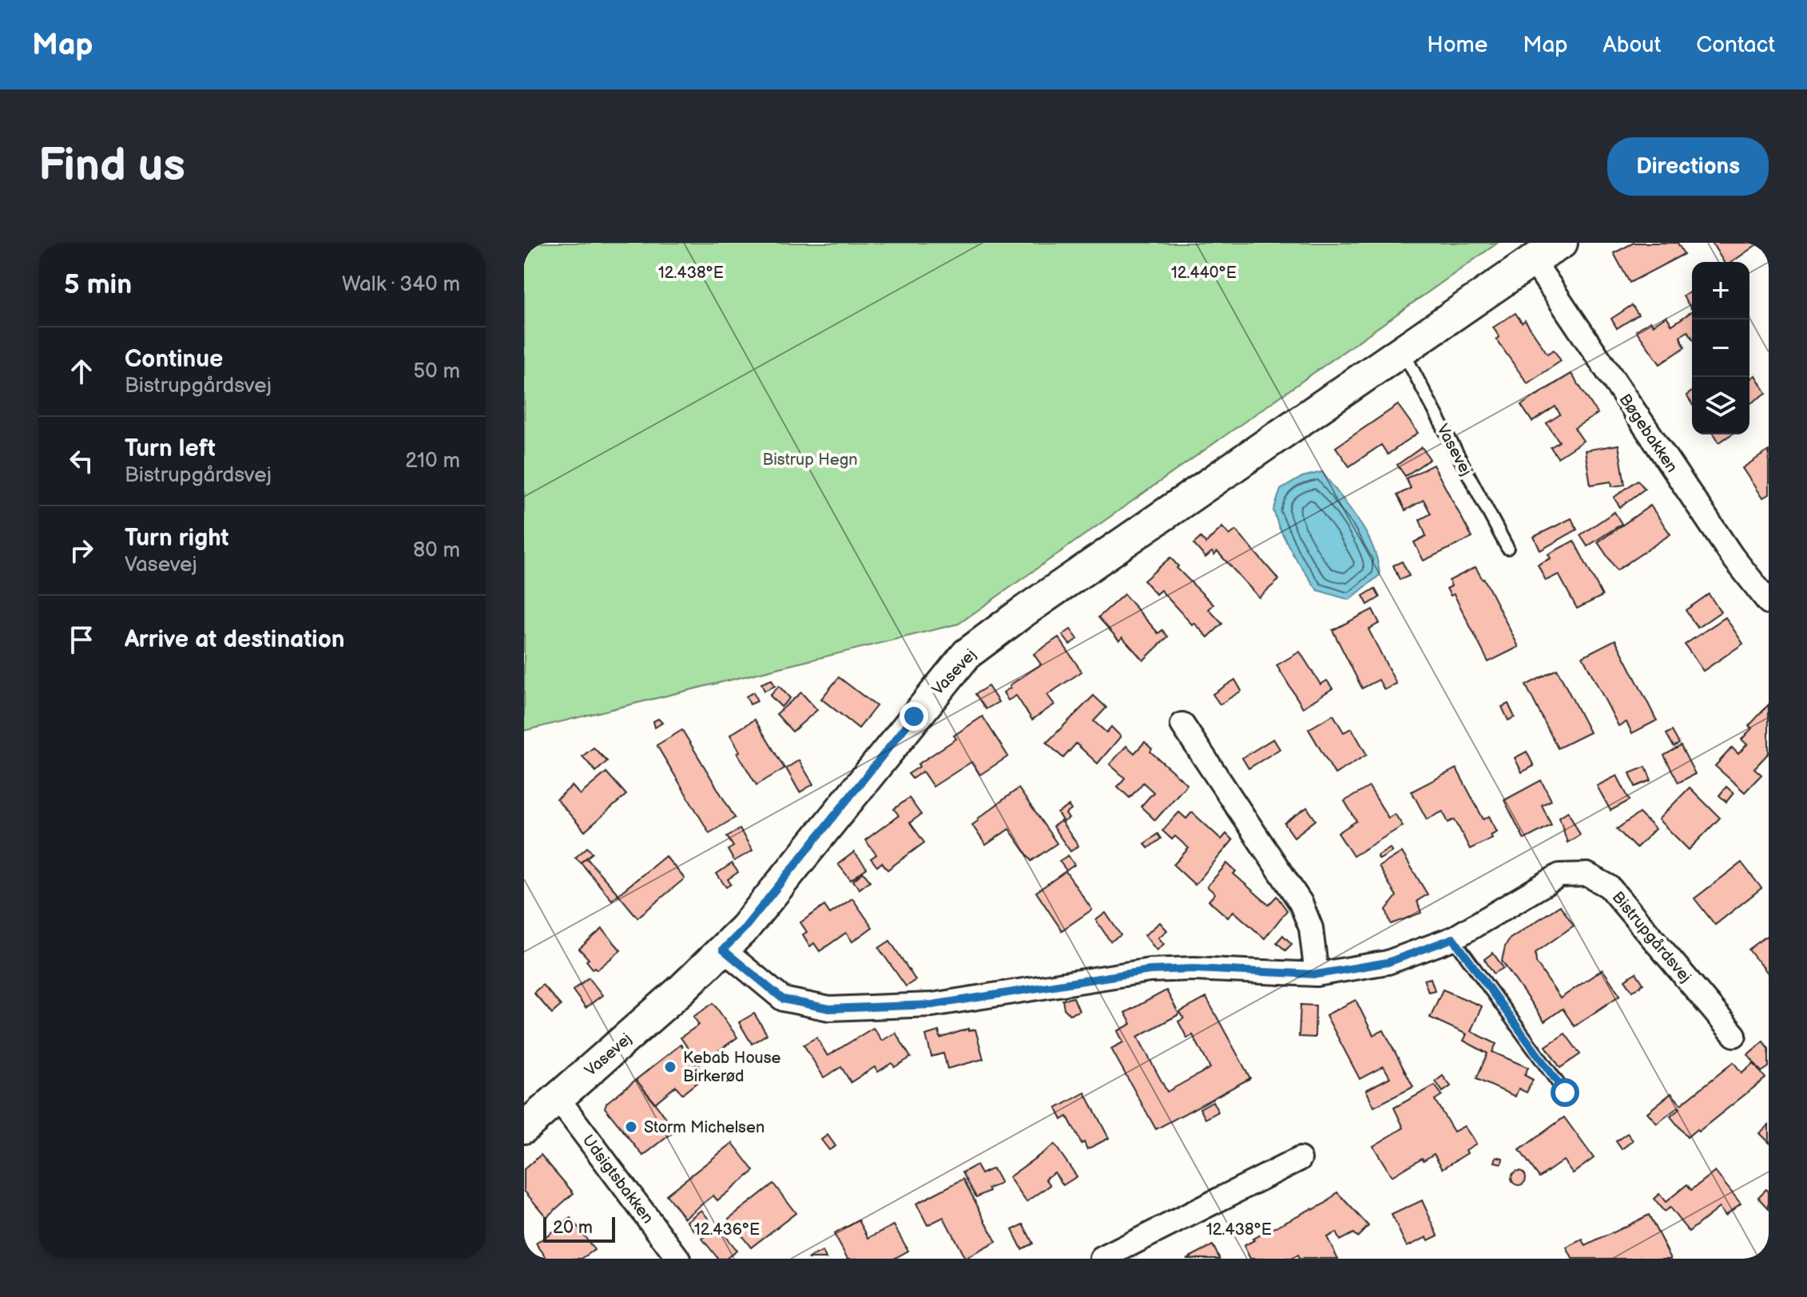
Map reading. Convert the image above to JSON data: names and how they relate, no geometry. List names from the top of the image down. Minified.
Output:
{"streets":{"street":["Bøgebakken","Vasevej","Bistrupgårdsvej","Udsigtsbakken"]},"crossings":[["Bøgebakken","Vasevej"],["Vasevej","Bistrupgårdsvej"],["Vasevej","Udsigtsbakken"]],"parks":["Bistrup Hegn"],"places":["Kebab House Birkerød","Storm Michelsen"],"scale_bar":"20 m","page":{"header":"Map","nav":["Home","Map","About","Contact"],"buttons":"Directions","title":"Find us","heading":["5 min","Walk · 340 m"],"map_buttons":["+","−"],"list":[["Continue","Bistrupgårdsvej","50 m"],["Turn left","Bistrupgårdsvej","210 m"],["Turn right","Vasevej","80 m"],"Arrive at destination"],"scale":"20 m"},"coordinates":["12.438°E","12.440°E","12.436°E"]}
